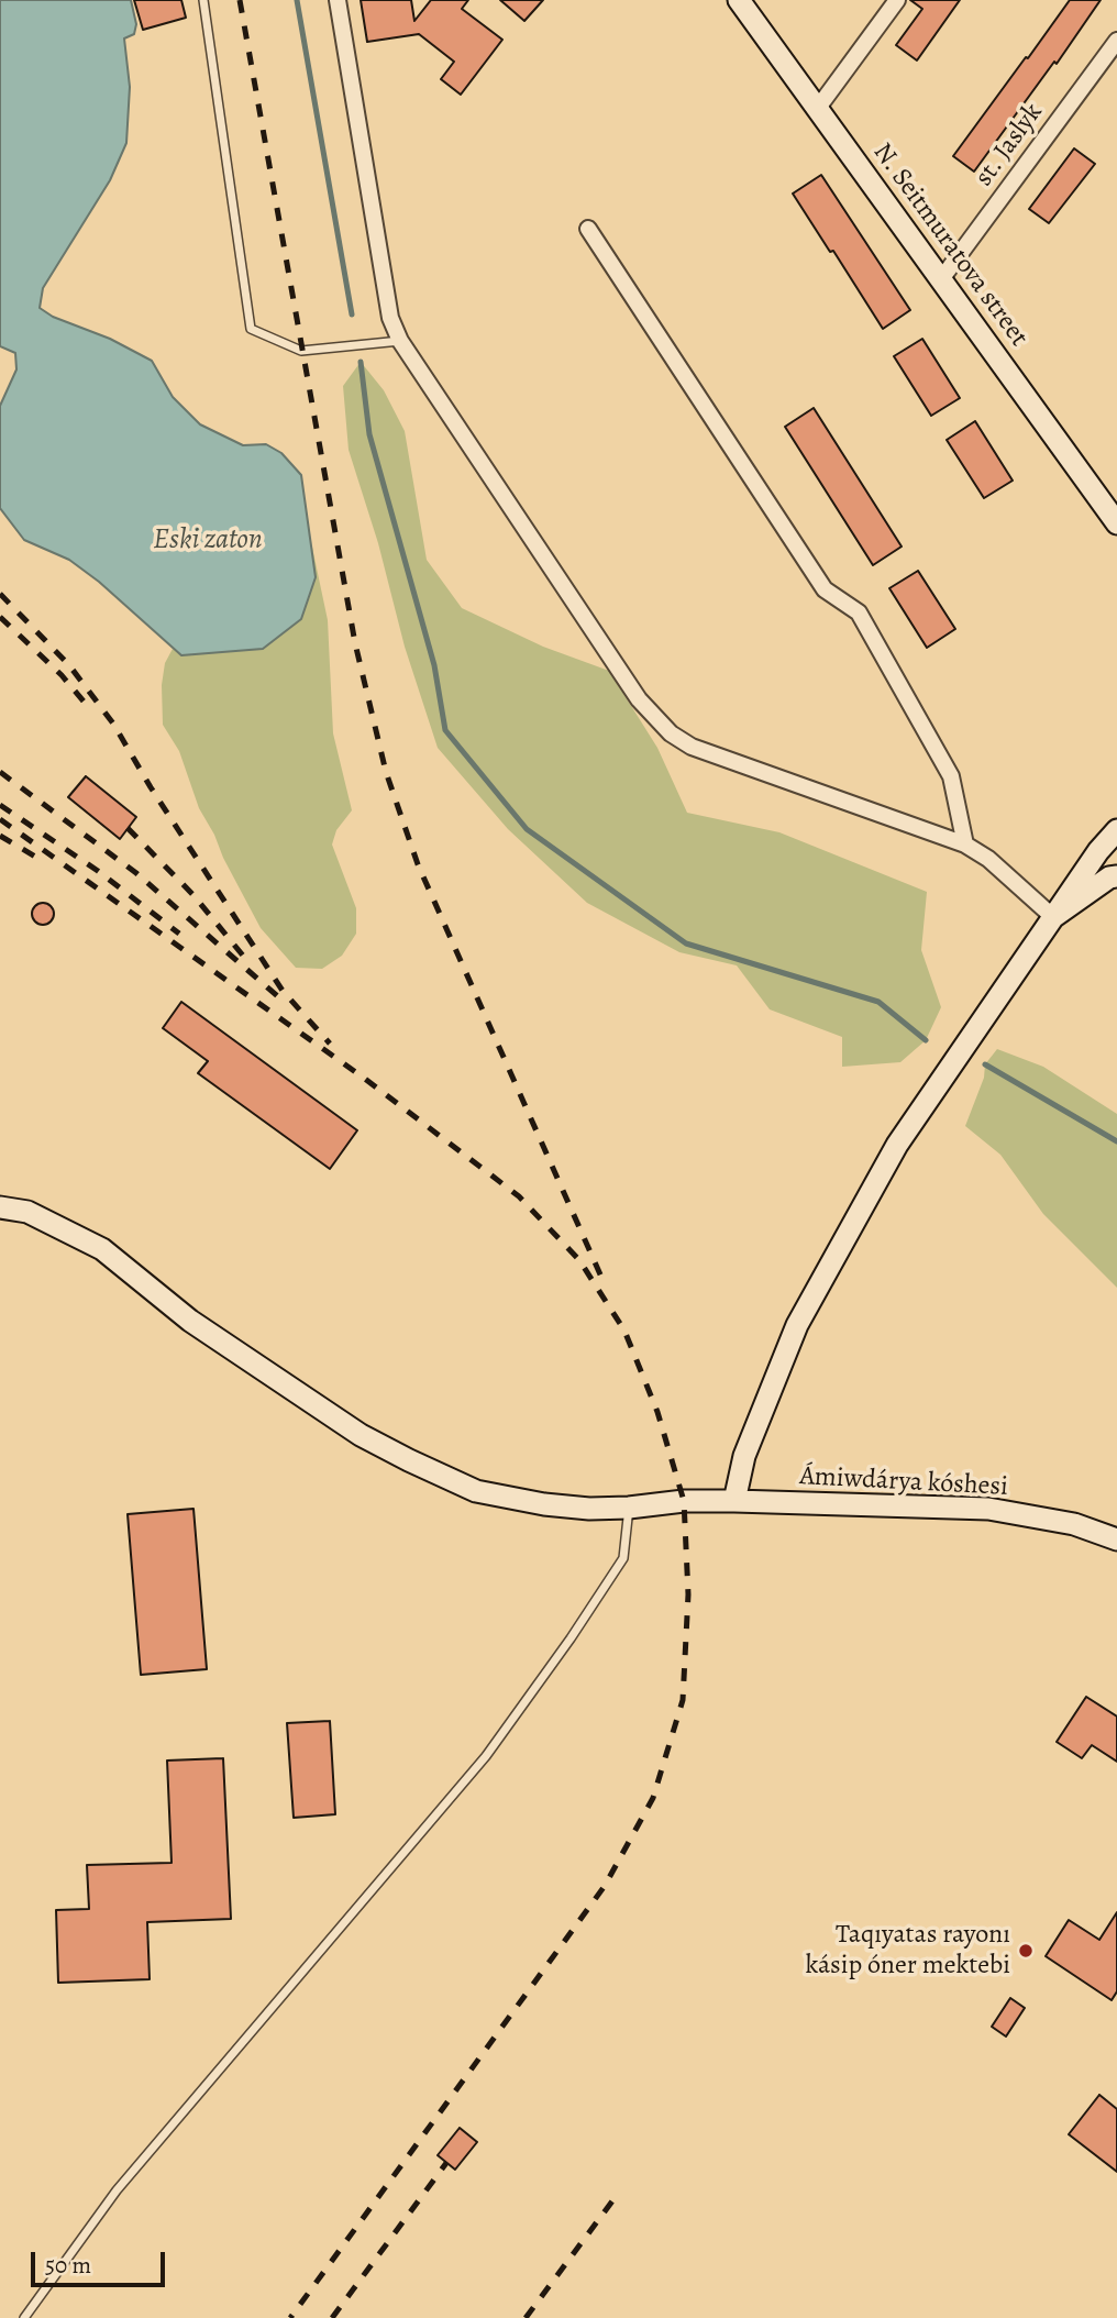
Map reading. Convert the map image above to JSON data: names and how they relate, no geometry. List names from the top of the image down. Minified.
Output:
{"streets":{"street":["st. Jaslyk","N. Seitmuratova street","Ámiwdárya kóshesi"]},"crossings":[["st. Jaslyk","N. Seitmuratova street"]],"water":["Eski zaton"],"places":["Taqıyatas rayonı kásip óner mektebi"],"scale_bar":"50 m"}
